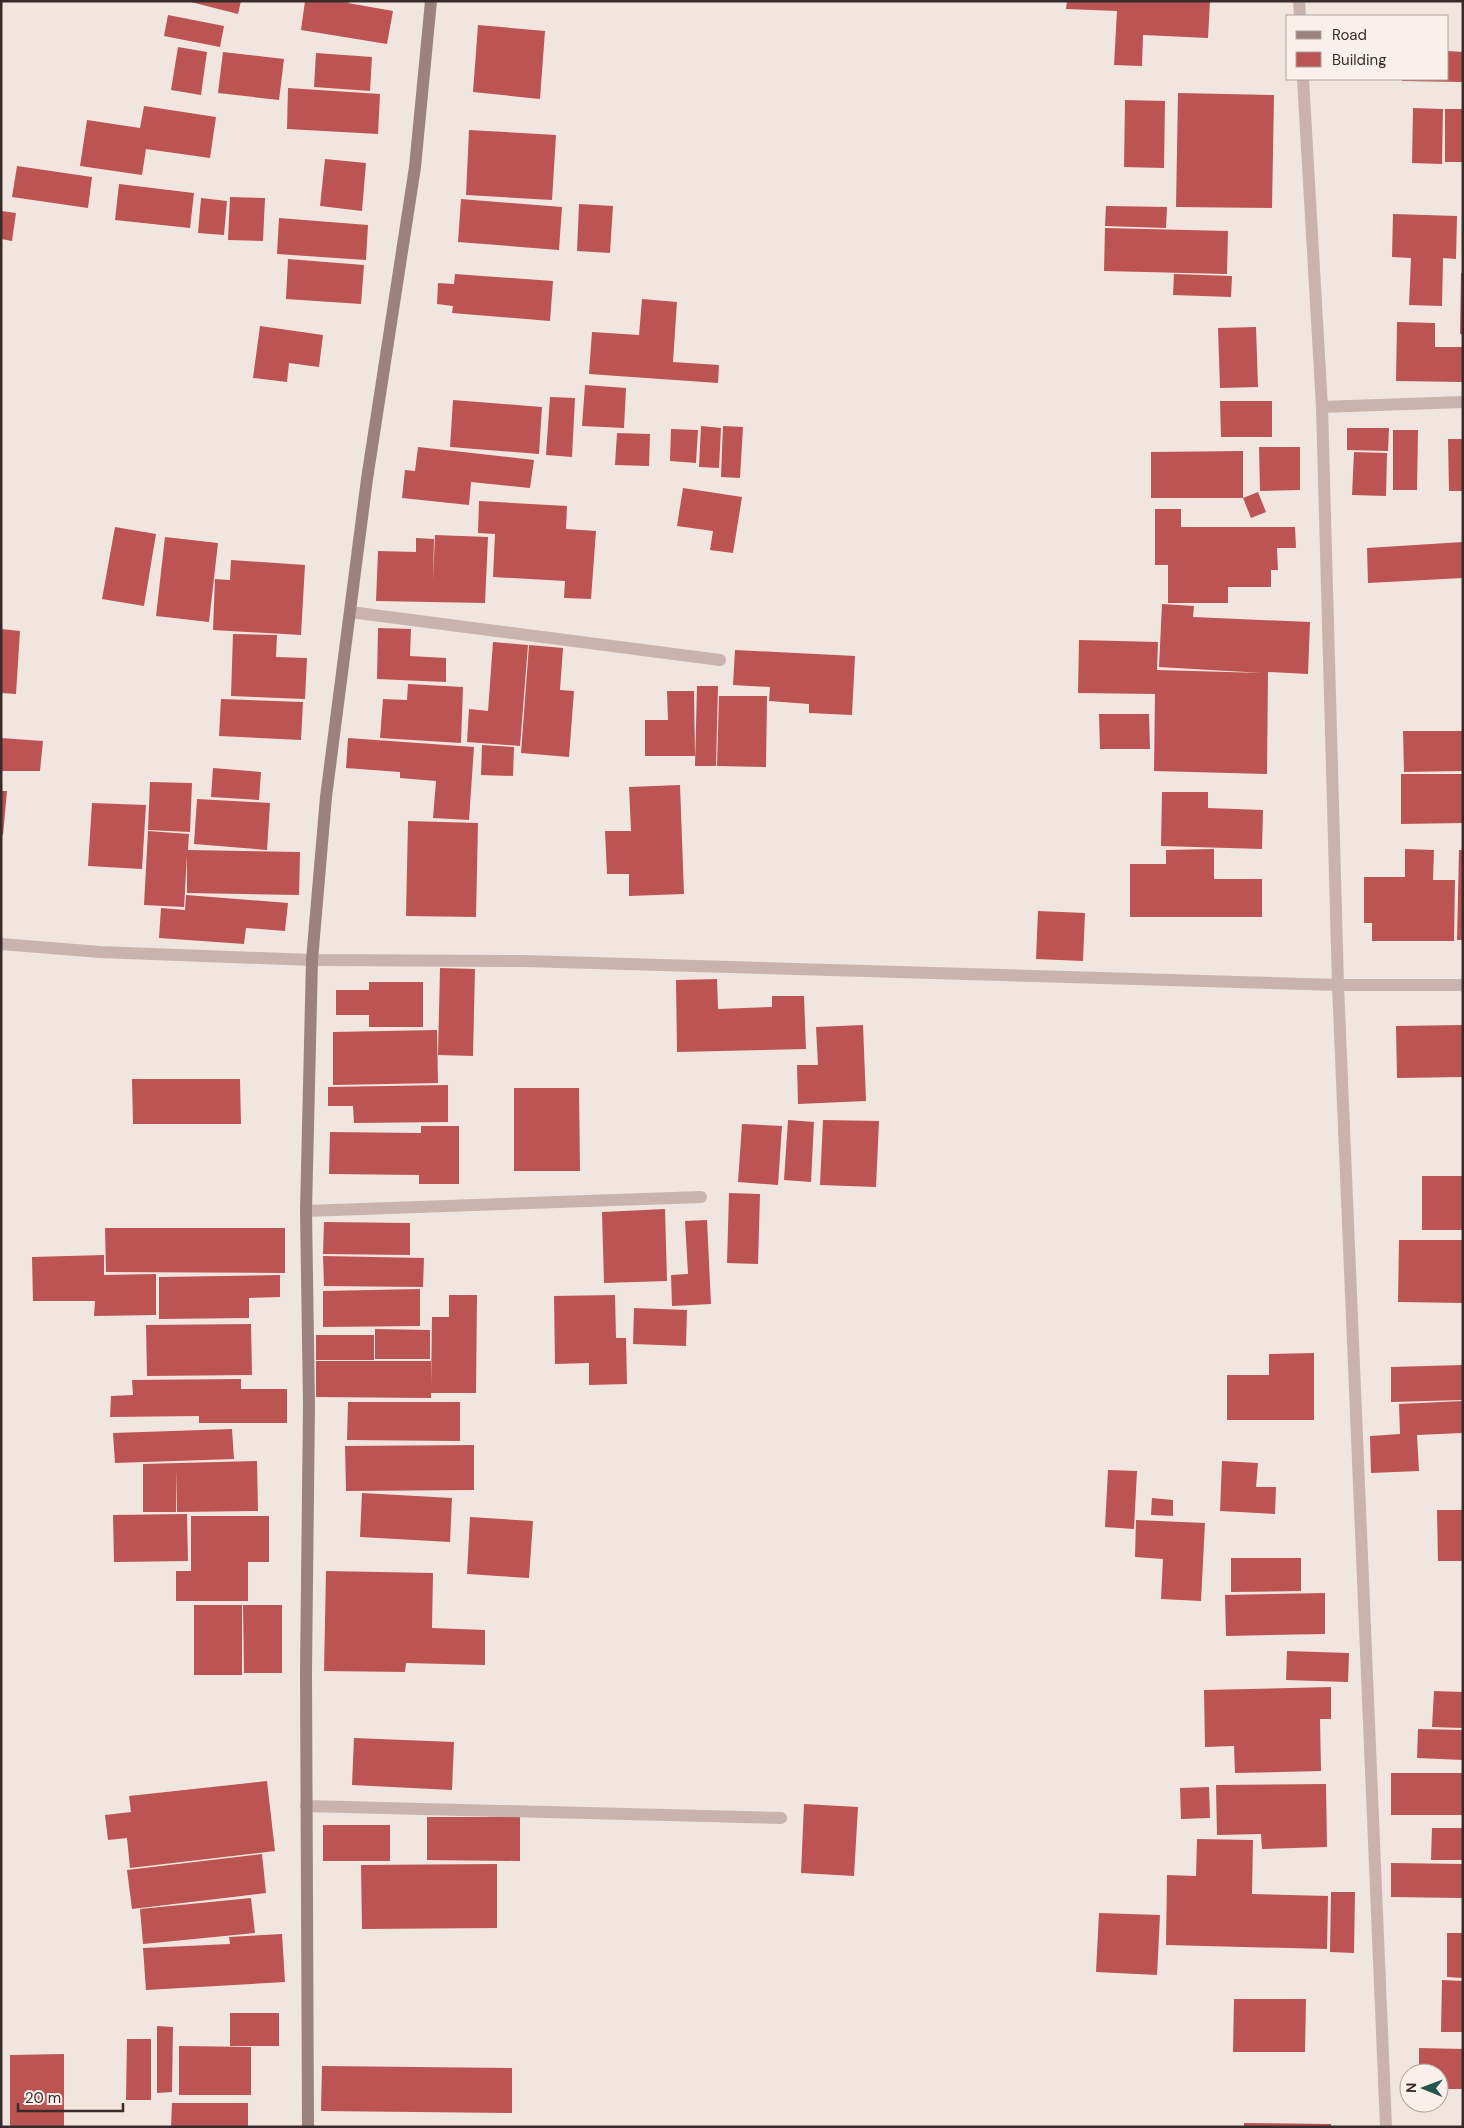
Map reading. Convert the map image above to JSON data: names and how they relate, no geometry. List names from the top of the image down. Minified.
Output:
{"legend":["Road","Building"],"scale_bar":"20 m","north":"left"}
